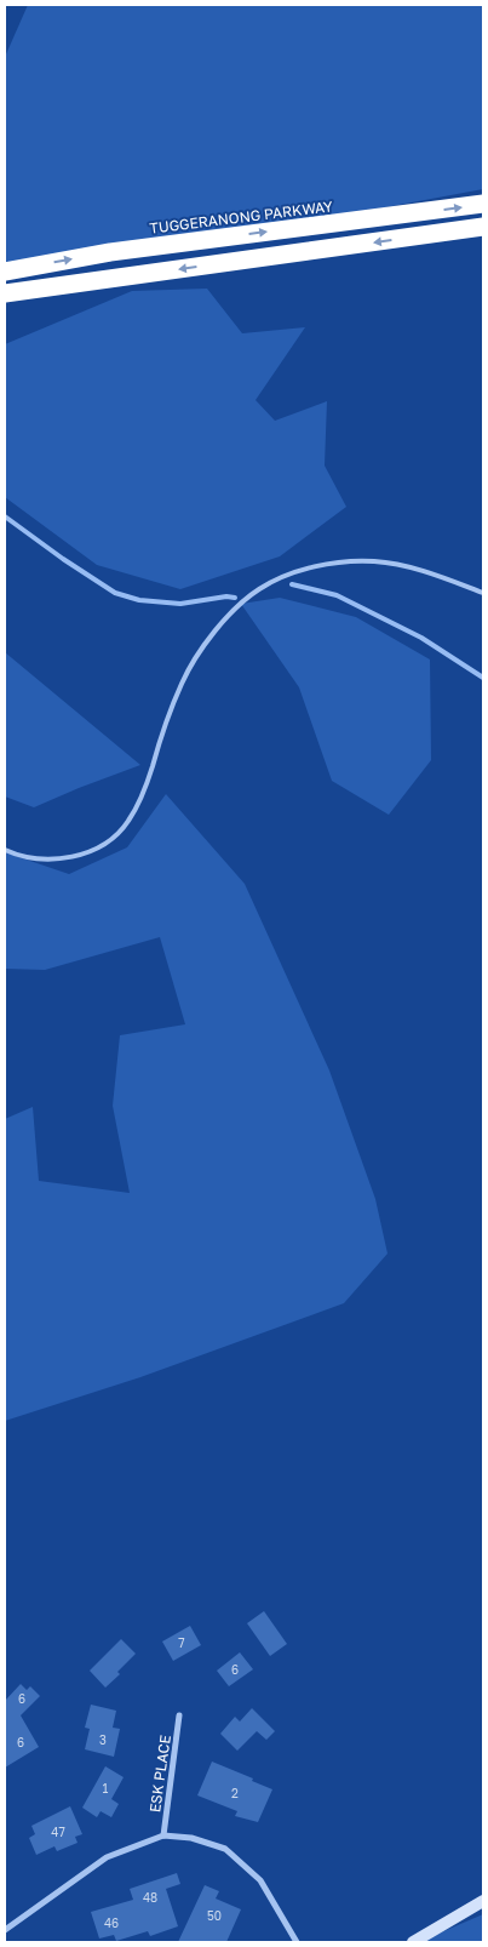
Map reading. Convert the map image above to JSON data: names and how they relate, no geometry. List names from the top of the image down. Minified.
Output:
{"streets":{"highway":["TUGGERANONG PARKWAY"],"street":["ESK PLACE"]},"house_numbers":["7","6","6","3","6","1","2","47","48","50","46"]}
